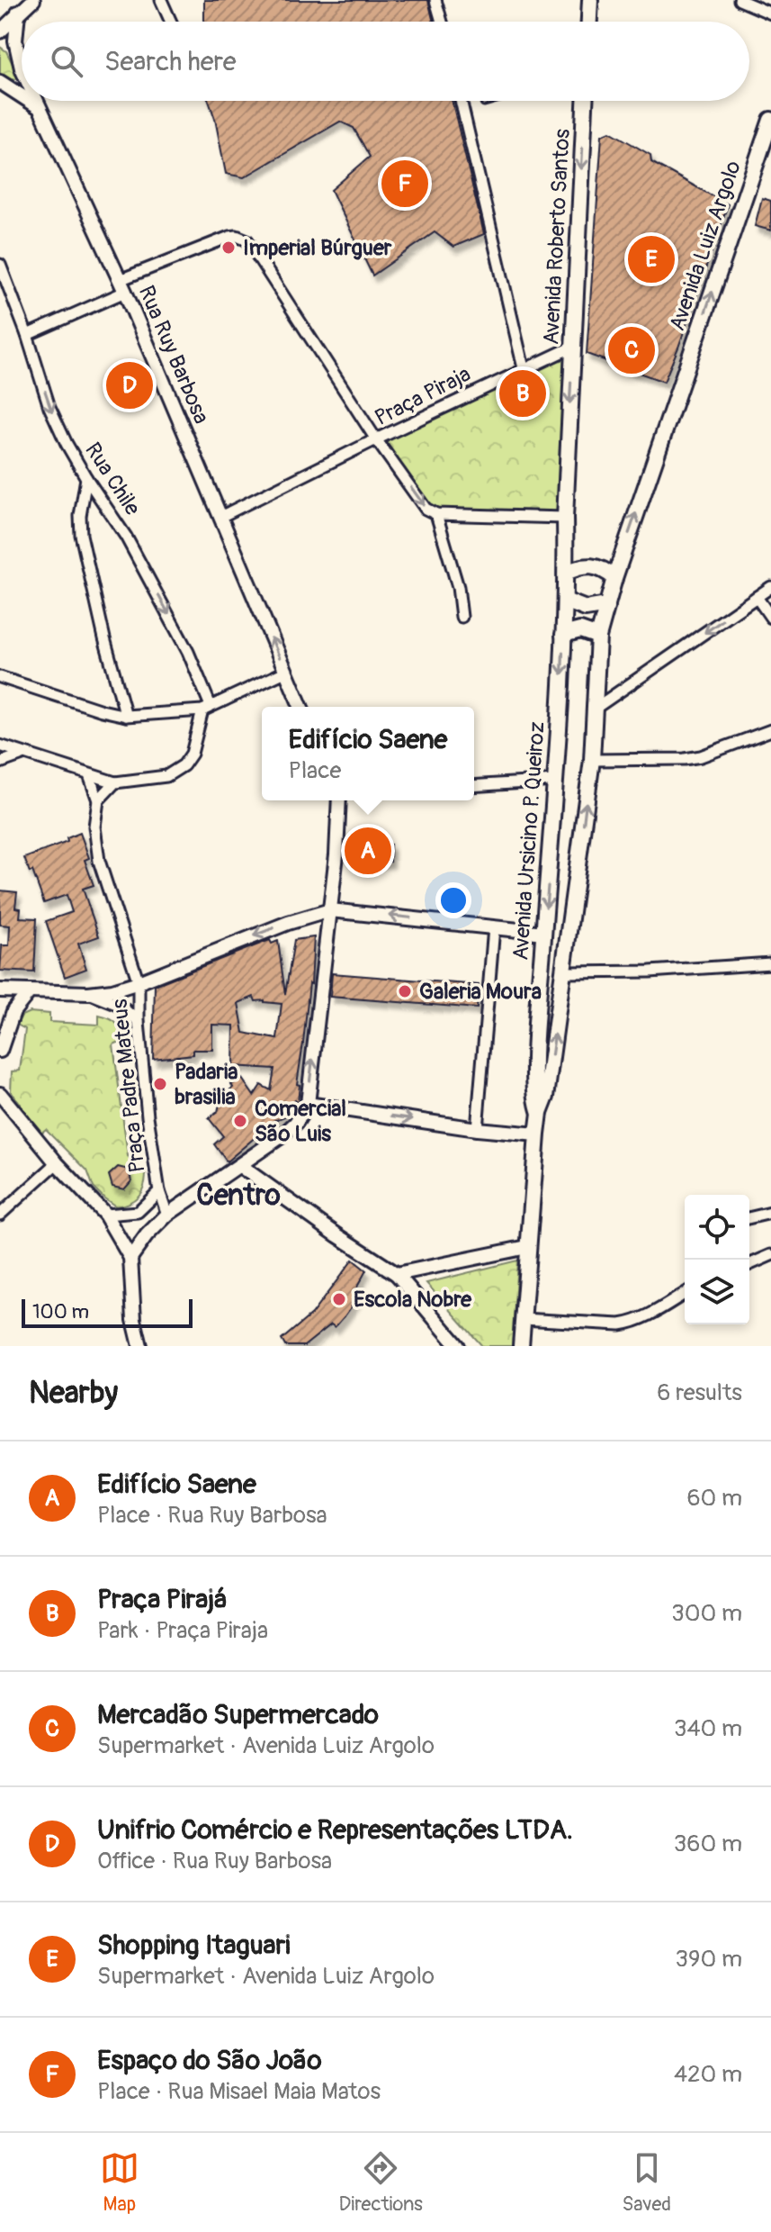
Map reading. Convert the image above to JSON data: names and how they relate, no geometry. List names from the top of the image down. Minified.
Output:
{"streets":{"main road":["Avenida Roberto Santos","Avenida Luiz Argolo","Avenida Ursicino P. Queiroz"],"street":["Rua Ruy Barbosa","Praça Piraja","Rua Chile","Praça Padre Mateus"]},"crossings":[["Avenida Roberto Santos","Praça Piraja"],["Avenida Roberto Santos","Avenida Ursicino P. Queiroz"],["Avenida Luiz Argolo","Avenida Ursicino P. Queiroz"]],"one_way":["Avenida Roberto Santos","Avenida Luiz Argolo"],"districts":["Centro"],"places":["Imperial Búrguer","Galeria Moura","Padaria brasilia","Comercial São Luis","Escola Nobre"],"scale_bar":"100 m","page":{"search":"Search here","pins":["F","E","C","D","B","A"],"popup":["Edifício Saene","Place"],"scale":"100 m","heading":["Nearby","6 results"],"list":[{"mark":"A","name":"Edifício Saene","note":"Place · Rua Ruy Barbosa","value":"60 m"},{"mark":"B","name":"Praça Pirajá","note":"Park · Praça Piraja","value":"300 m"},{"mark":"C","name":"Mercadão Supermercado","note":"Supermarket · Avenida Luiz Argolo","value":"340 m"},{"mark":"D","name":"Unifrio Comércio e Representações LTDA.","note":"Office · Rua Ruy Barbosa","value":"360 m"},{"mark":"E","name":"Shopping Itaguari","note":"Supermarket · Avenida Luiz Argolo","value":"390 m"},{"mark":"F","name":"Espaço do São João","note":"Place · Rua Misael Maia Matos","value":"420 m"}],"nav":["Map","Directions","Saved"]}}
